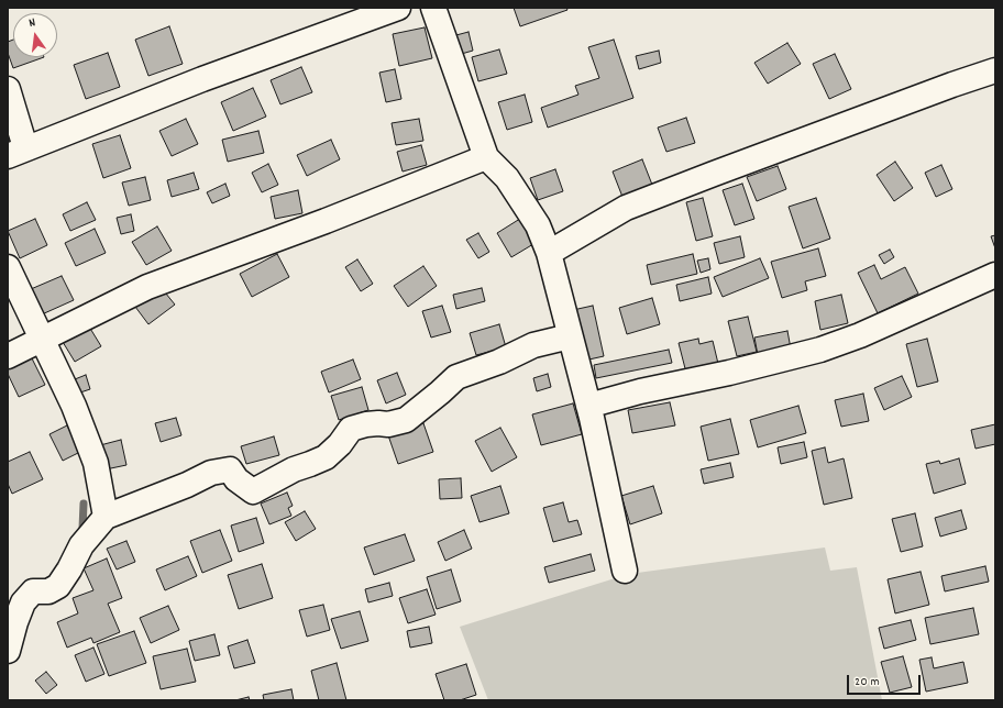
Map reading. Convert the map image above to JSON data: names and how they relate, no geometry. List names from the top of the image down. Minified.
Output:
{"scale_bar":"20 m","north":"top"}
